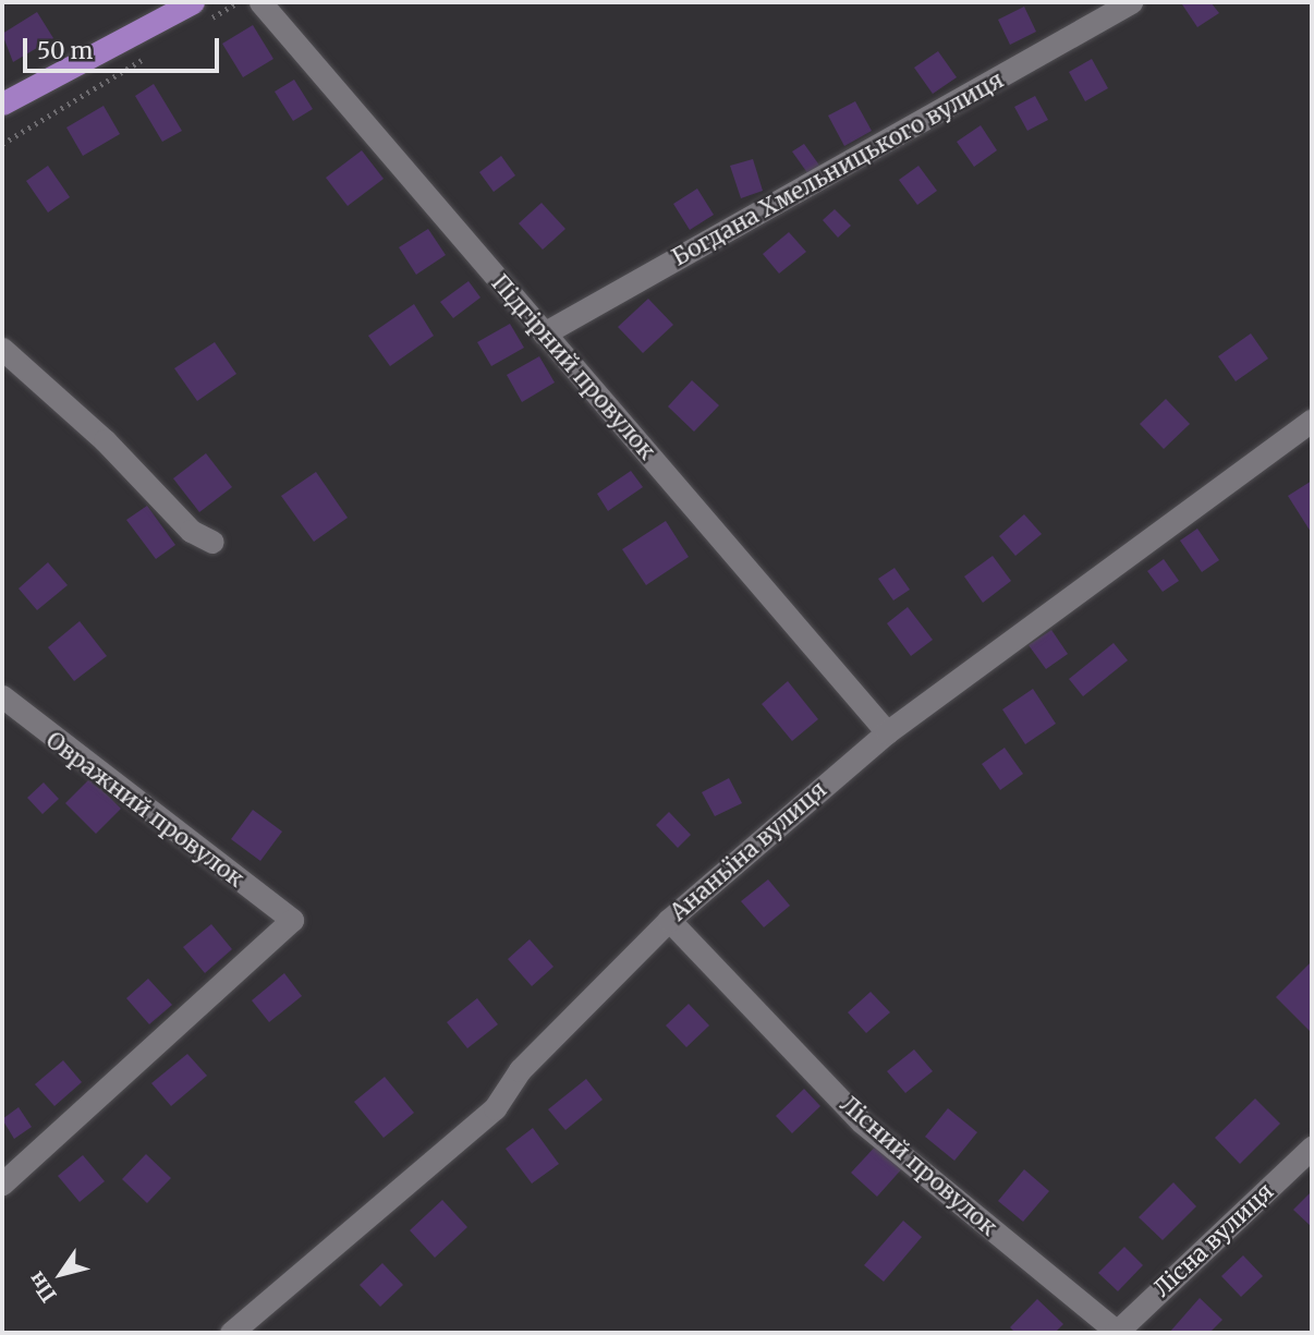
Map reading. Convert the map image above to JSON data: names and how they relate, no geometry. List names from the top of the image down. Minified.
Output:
{"streets":{"street":["Богдана Хмельницького вулиця","Підгірний провулок","Овражний провулок","Ананьїна вулиця","Лісний провулок","Лісна вулиця"]},"crossings":[["Богдана Хмельницького вулиця","Підгірний провулок"],["Підгірний провулок","Ананьїна вулиця"],["Ананьїна вулиця","Лісний провулок"],["Лісний провулок","Лісна вулиця"]],"scale_bar":"50 m","north":"bottom left"}
